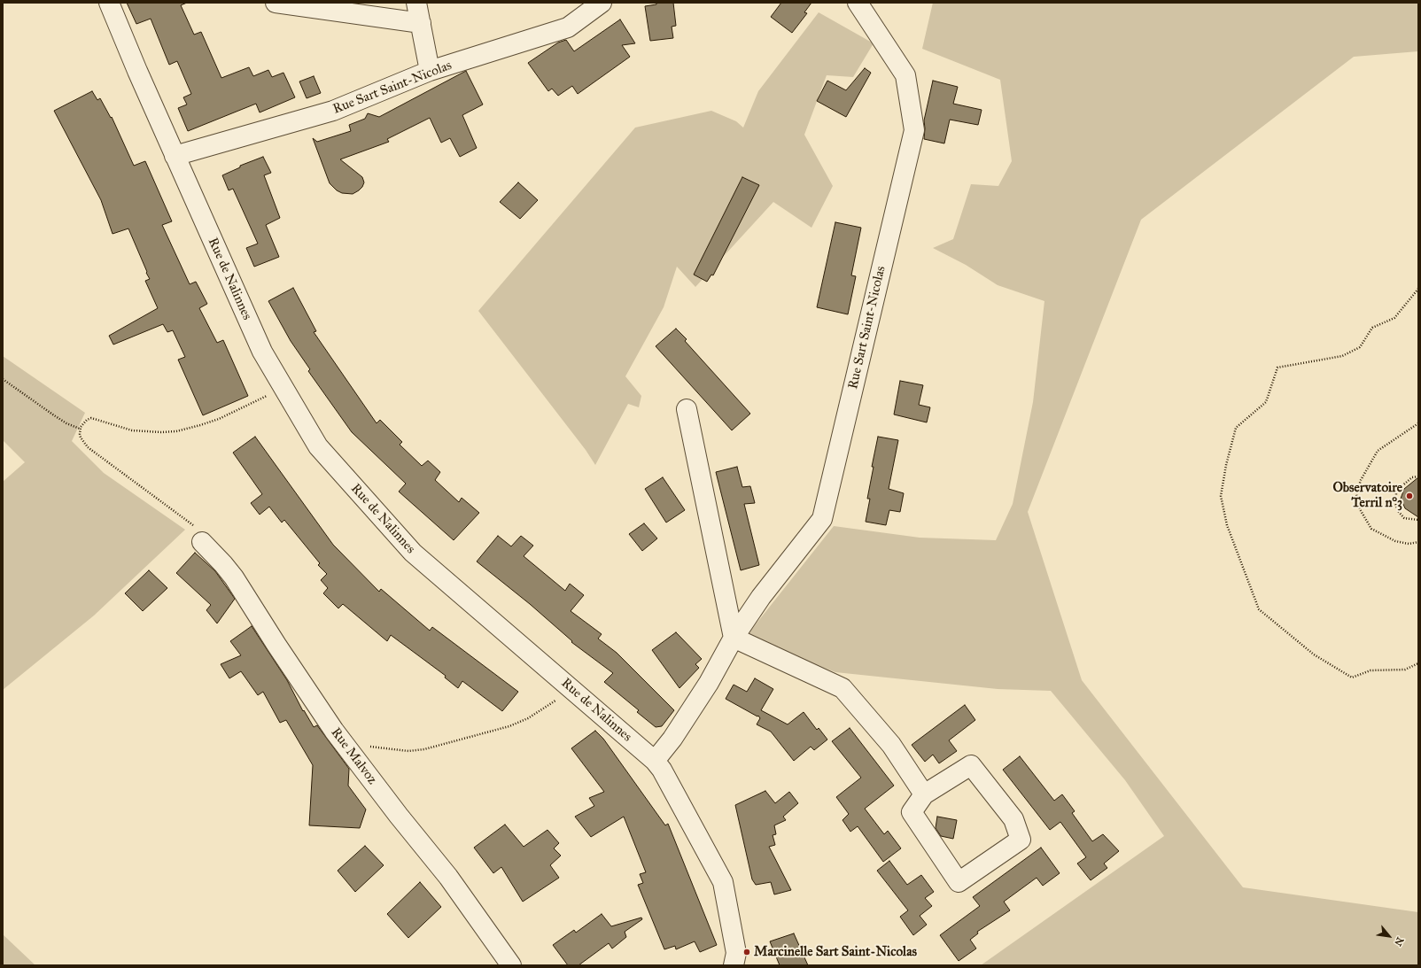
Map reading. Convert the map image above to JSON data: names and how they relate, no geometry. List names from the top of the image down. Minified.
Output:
{"streets":{"street":["Rue Sart Saint-Nicolas","Rue de Nalinnes","Rue Malvoz"]},"crossings":[["Rue Sart Saint-Nicolas","Rue de Nalinnes"]],"places":["Observatoire Terril n°3","Marcinelle Sart Saint-Nicolas"],"north":"bottom right"}
